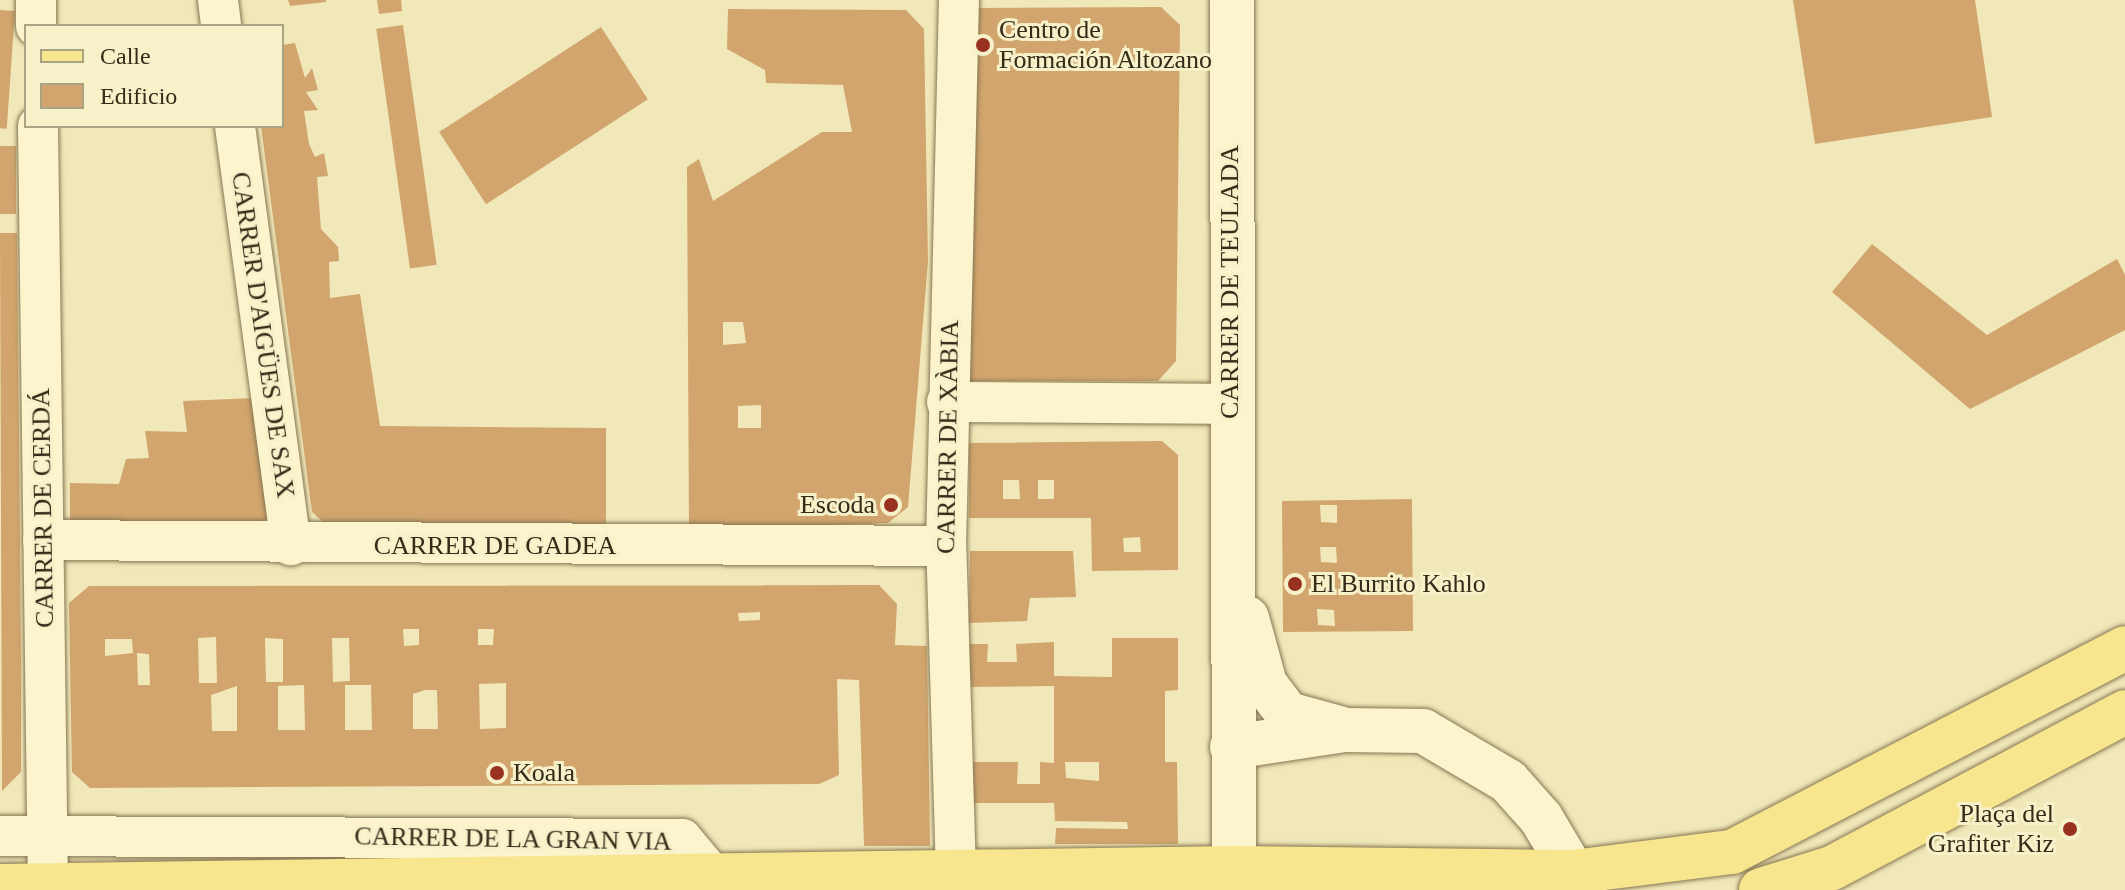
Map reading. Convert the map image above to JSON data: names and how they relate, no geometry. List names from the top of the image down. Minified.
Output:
{"streets":{"main road":["CARRER DE LA GRAN VIA"],"street":["CARRER DE TEULADA","CARRER D'AIGÜES DE SAX","CARRER DE XÀBIA","CARRER DE CERDÁ","CARRER DE GADEA"]},"crossings":[["CARRER D'AIGÜES DE SAX","CARRER DE GADEA"],["CARRER DE XÀBIA","CARRER DE GADEA"],["CARRER DE CERDÁ","CARRER DE GADEA"],["CARRER DE CERDÁ","CARRER DE LA GRAN VIA"]],"places":["Centro de Formación Altozano","Escoda","El Burrito Kahlo","Koala","Plaça del Grafiter Kiz"],"legend":["Calle","Edificio"]}
